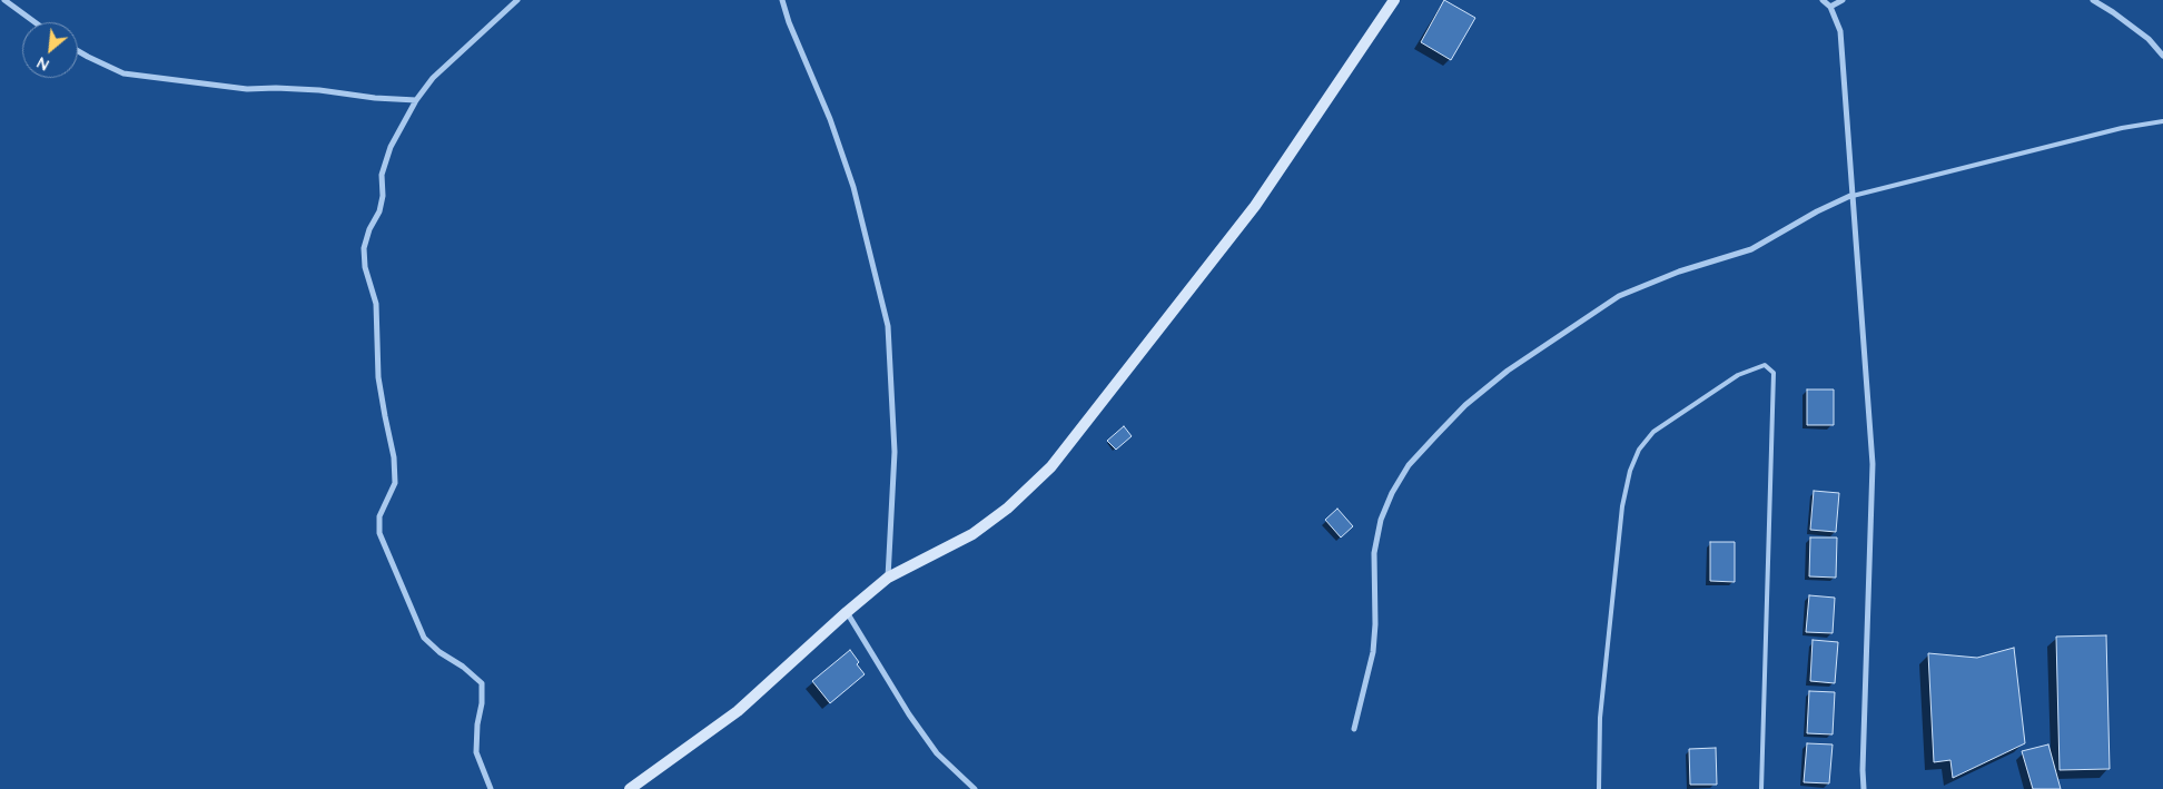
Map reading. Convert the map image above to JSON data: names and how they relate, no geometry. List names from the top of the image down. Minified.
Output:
{"north":"bottom left"}
